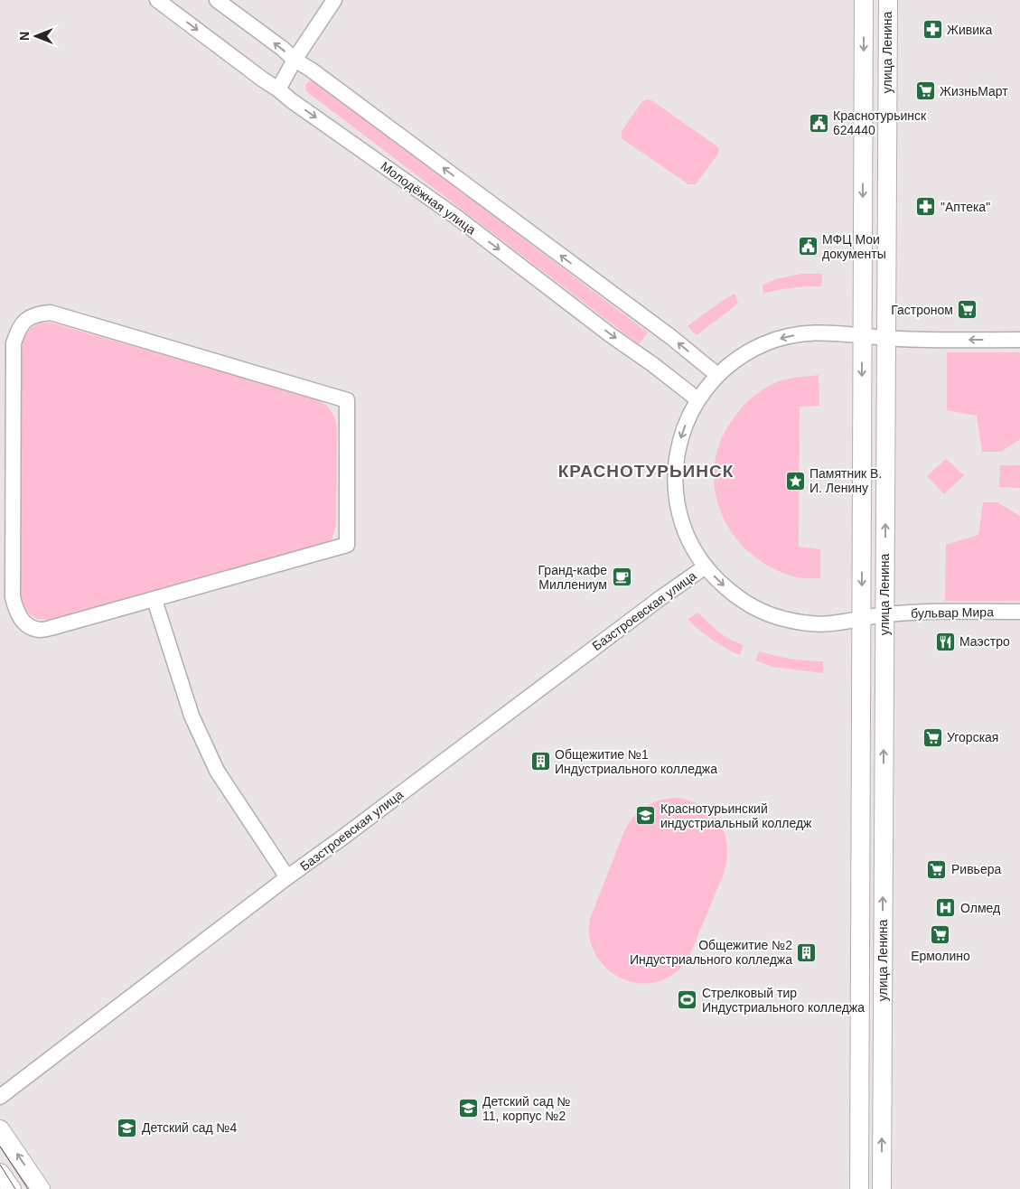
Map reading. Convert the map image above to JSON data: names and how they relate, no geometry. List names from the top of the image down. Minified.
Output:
{"streets":{"street":["улица Ленина","Молодёжная улица","Базстроевская улица","бульвар Мира"]},"crossings":[["улица Ленина","бульвар Мира"],["Молодёжная улица","бульвар Мира"],["Базстроевская улица","бульвар Мира"]],"districts":["КРАСНОТУРЬИНСК"],"places":{"pharmacy":["Живика","\"Аптека\""],"supermarket":["ЖизньМарт","Гастроном","Угорская","Ривьера","Ермолино"],"public building":["Краснотурьинск 624440","МФЦ Мои документы"],"place":["Памятник В. И. Ленину"],"cafe":["Гранд-кафе Миллениум"],"restaurant":["Маэстро"],"building":["Общежитие №1 Индустриального колледжа","Общежитие №2 Индустриального колледжа"],"school or university":["Краснотурьинский индустриальный колледж","Детский сад № 11, корпус №2","Детский сад №4"],"hospital":["Олмед"],"sports":["Стрелковый тир Индустриального колледжа"]},"north":"left"}
